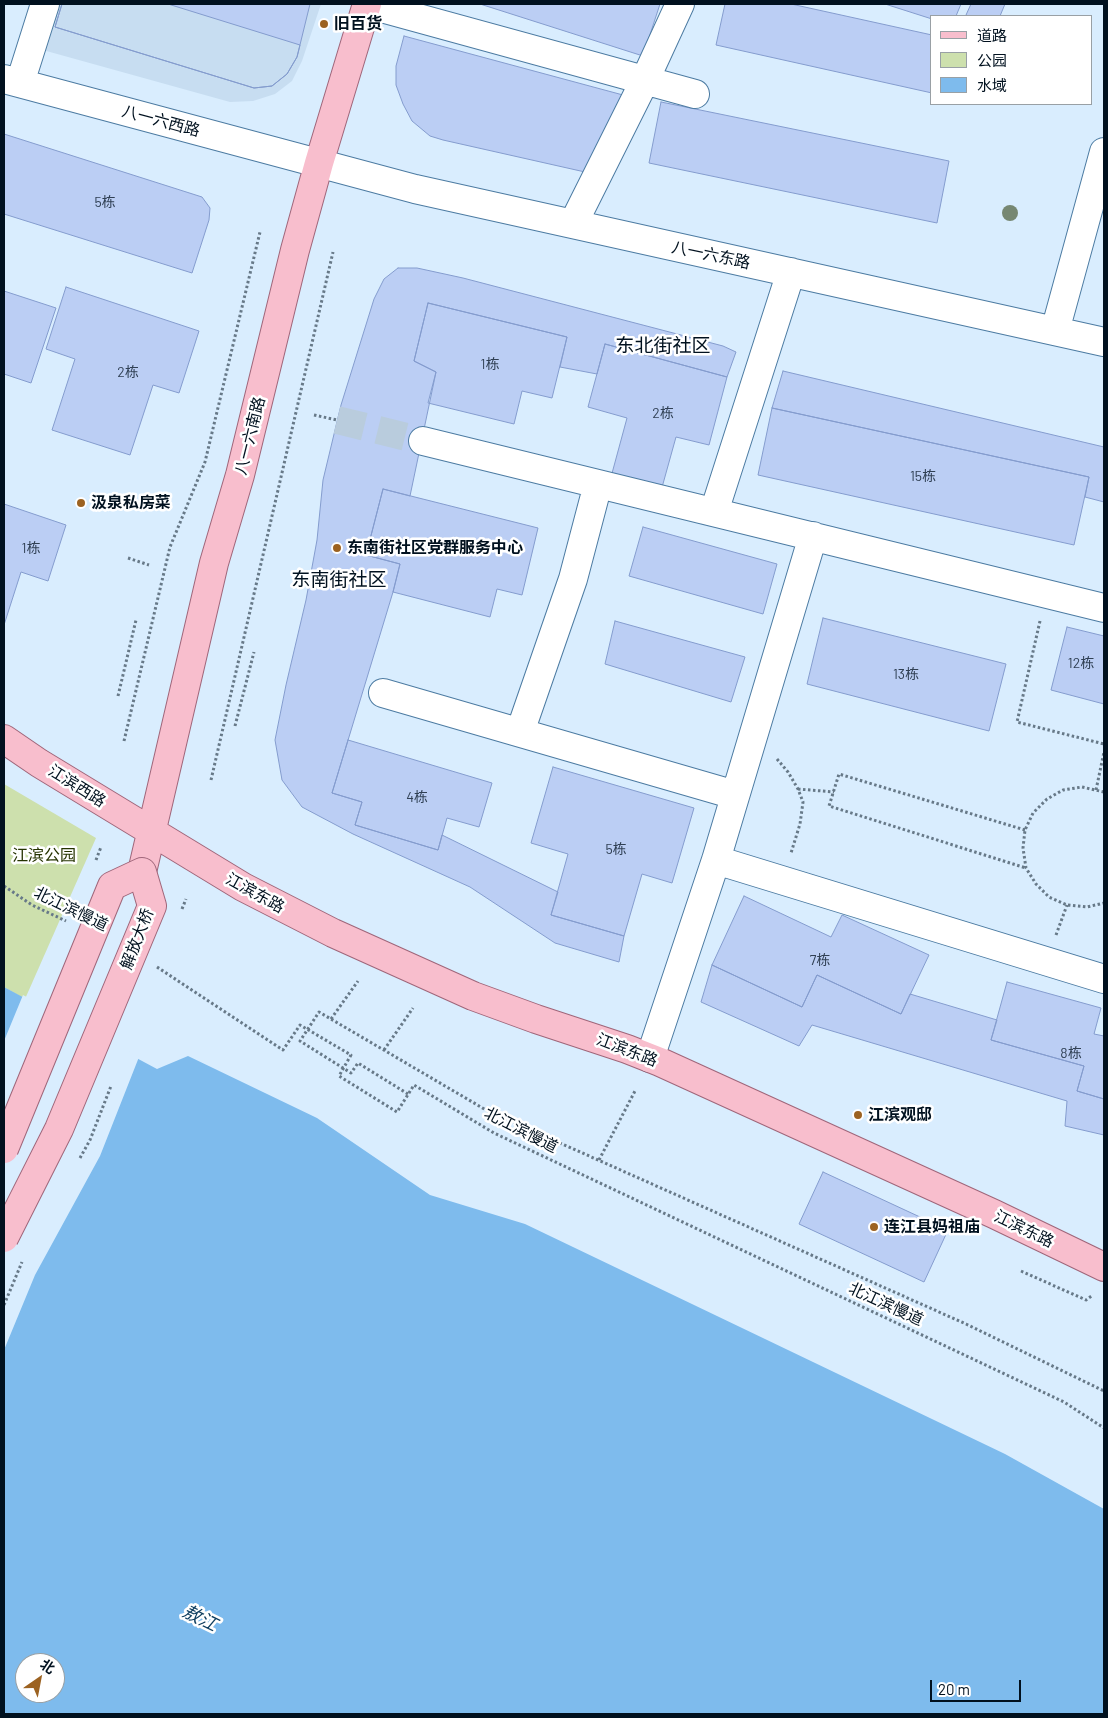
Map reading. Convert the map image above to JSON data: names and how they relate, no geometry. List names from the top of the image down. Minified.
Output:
{"streets":{"main road":["八一六南路","江滨西路","江滨东路","解放大桥"],"street":["八一六西路","八一六东路"],"path":["北江滨慢道"]},"crossings":[["八一六西路","八一六东路"],["八一六西路","八一六南路"],["八一六东路","八一六南路"],["八一六南路","江滨西路"],["八一六南路","江滨东路"],["八一六南路","解放大桥"],["江滨西路","江滨东路"]],"districts":["东北街社区","东南街社区"],"water":["敖江"],"parks":["江滨公园"],"places":["旧百货","汲泉私房菜","东南街社区党群服务中心","江滨观邸","连江县妈祖庙"],"house_numbers":["5栋","1栋","2栋","2栋","15栋","1栋","12栋","13栋","4栋","5栋","7栋","8栋"],"legend":["道路","公园","水域"],"scale_bar":"20 m","north":"top right"}
